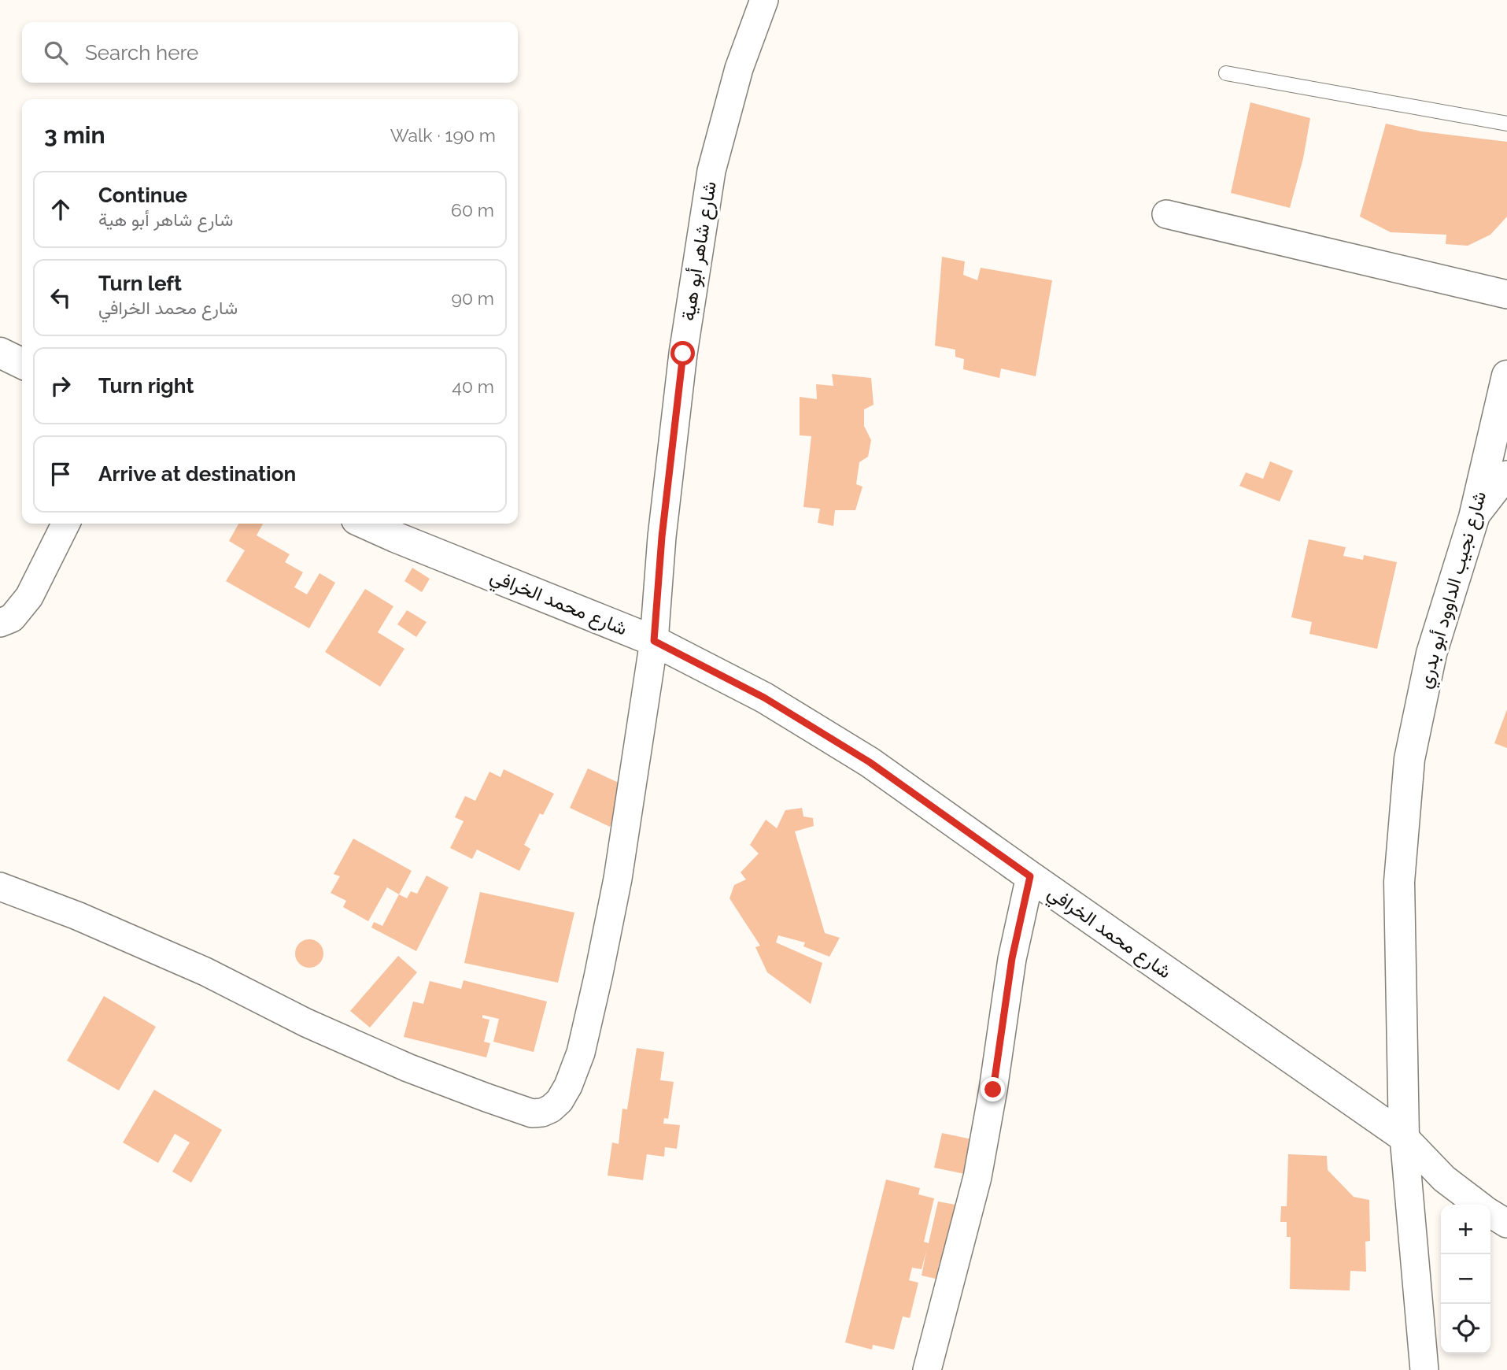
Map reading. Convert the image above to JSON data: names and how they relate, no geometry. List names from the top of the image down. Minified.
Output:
{"streets":{"street":["شارع شاهر أبو هية","شارع نجيب الداوود أبو بدري","شارع محمد الخرافي"]},"crossings":[["شارع شاهر أبو هية","شارع محمد الخرافي"],["شارع نجيب الداوود أبو بدري","شارع محمد الخرافي"]],"page":{"search":"Search here","heading":["3 min","Walk · 190 m"],"list":[["Continue","شارع شاهر أبو هية","60 m"],["Turn left","شارع محمد الخرافي","90 m"],["Turn right","40 m"],"Arrive at destination"],"map_buttons":["+","−"]}}
